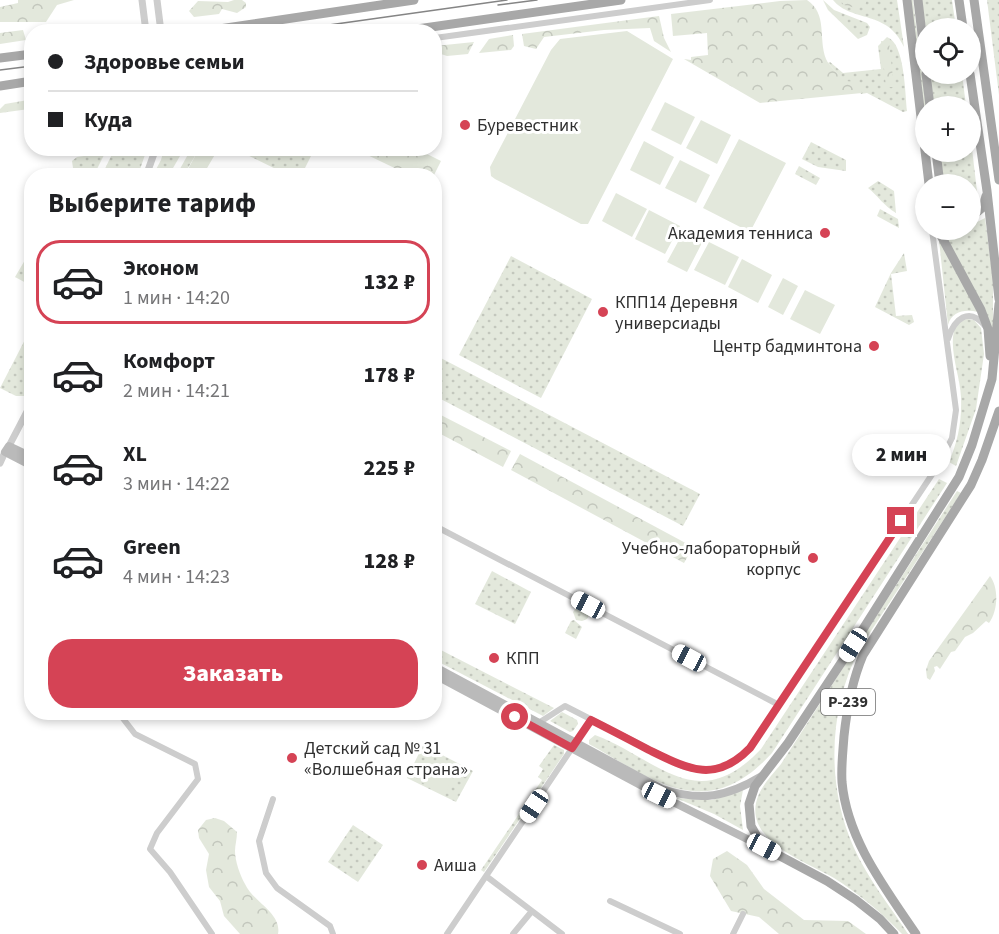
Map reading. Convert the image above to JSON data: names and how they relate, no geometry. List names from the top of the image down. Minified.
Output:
{"streets":{"main road":["Р-239"]},"places":["Буревестник","Академия тенниса","КПП14 Деревня универсиады","Центр бадминтона","Учебно-лабораторный корпус","КПП","Детский сад № 31 «Волшебная страна»","Аиша"],"page":{"map_buttons":["+","−"],"banner":["Здоровье семьи","Куда"],"heading":"Выберите тариф","list":[{"name":"Эконом","note":"1 мин · 14:20","value":"132 ₽"},{"name":"Комфорт","note":"2 мин · 14:21","value":"178 ₽"},{"name":"XL","note":"3 мин · 14:22","value":"225 ₽"},{"name":"Green","note":"4 мин · 14:23","value":"128 ₽"}],"bubble":"2 мин","buttons":"Заказать"}}
